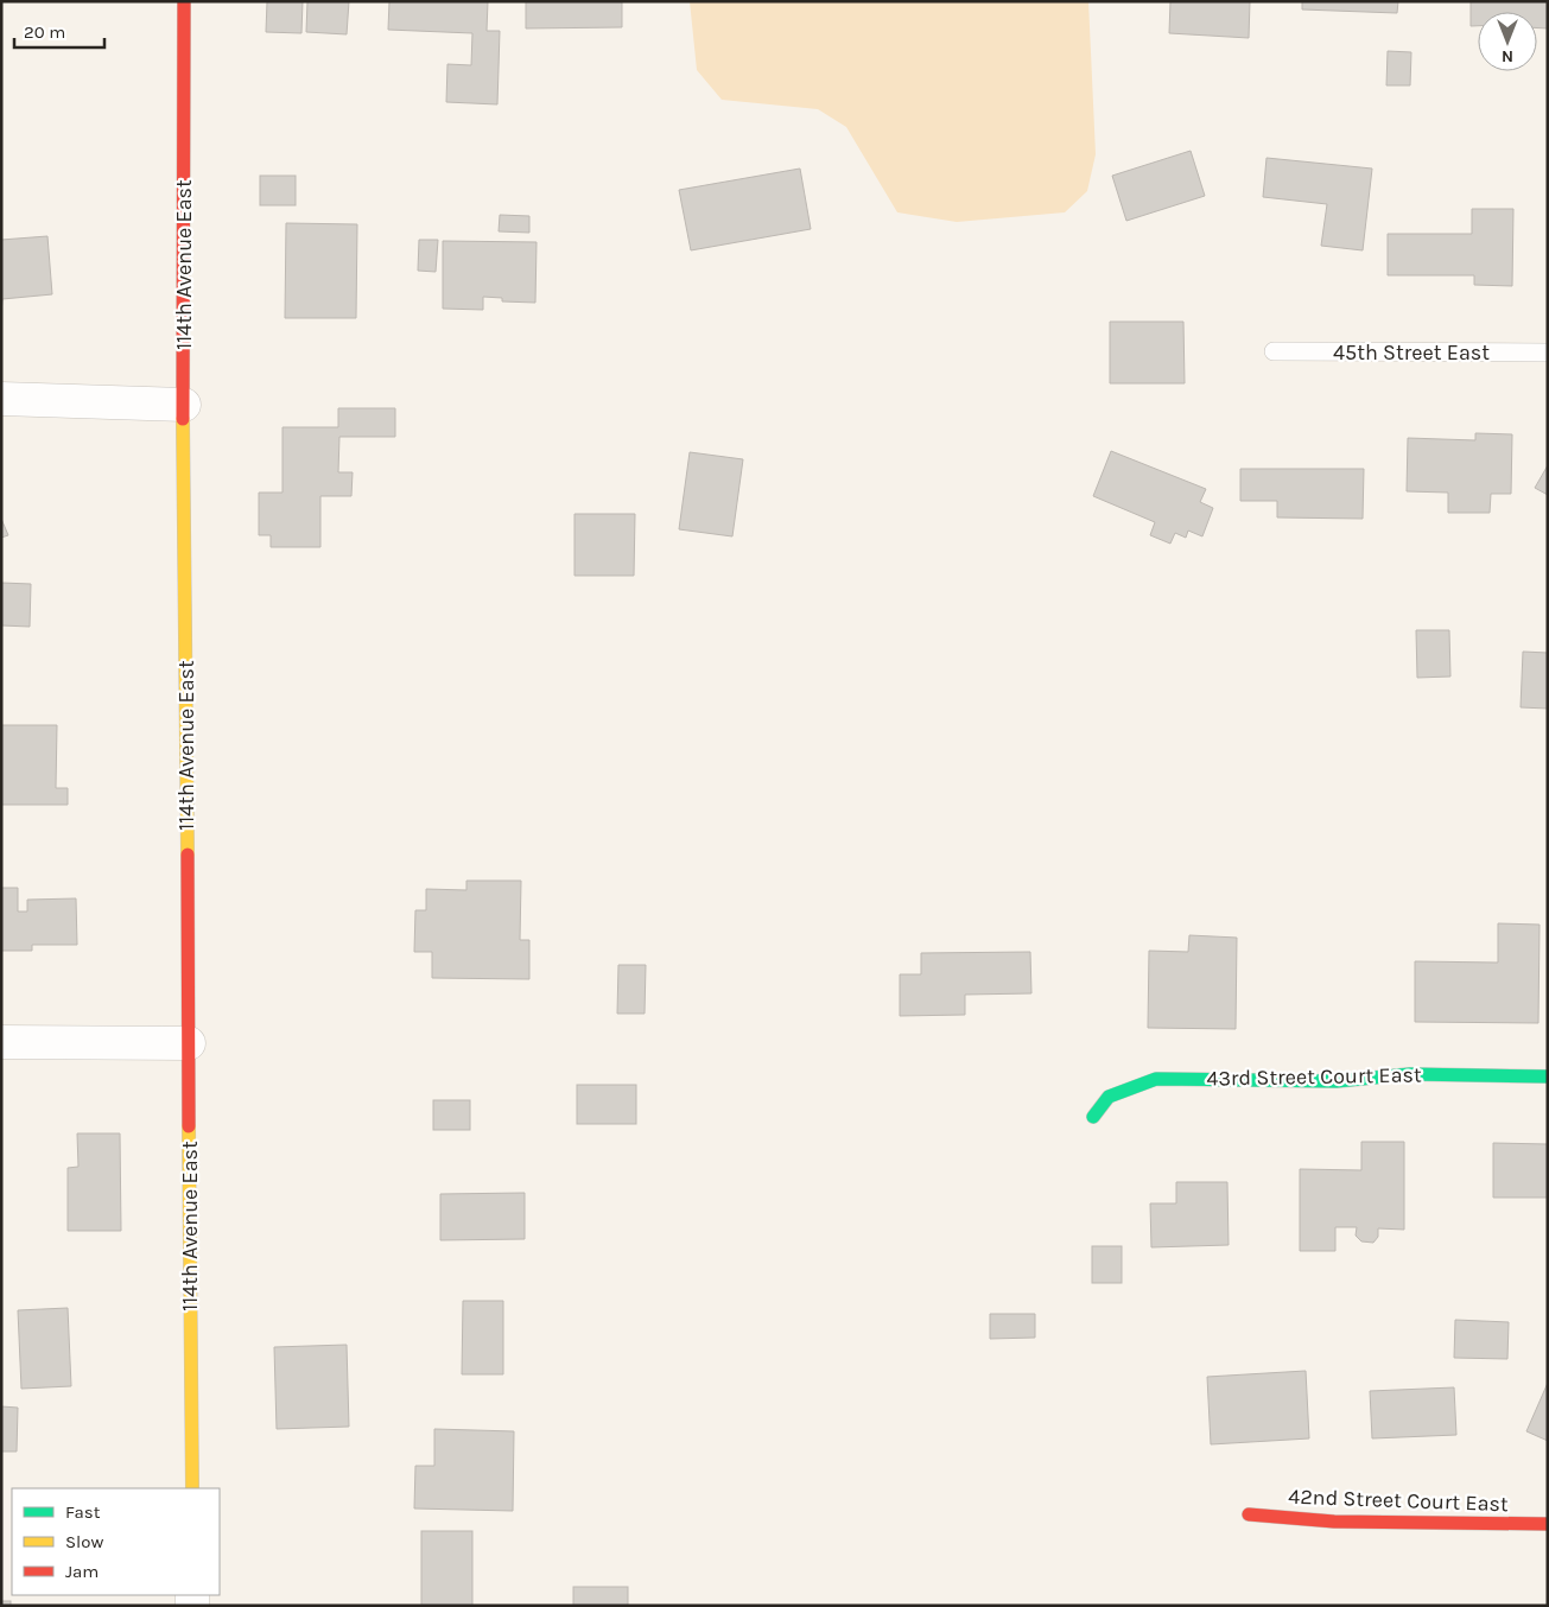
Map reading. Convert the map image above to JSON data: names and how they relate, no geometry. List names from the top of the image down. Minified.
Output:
{"streets":{"street":["114th Avenue East","43rd Street Court East","42nd Street Court East"],"lane":["45th Street East"]},"legend":["Fast","Slow","Jam"],"scale_bar":"20 m","north":"bottom"}
